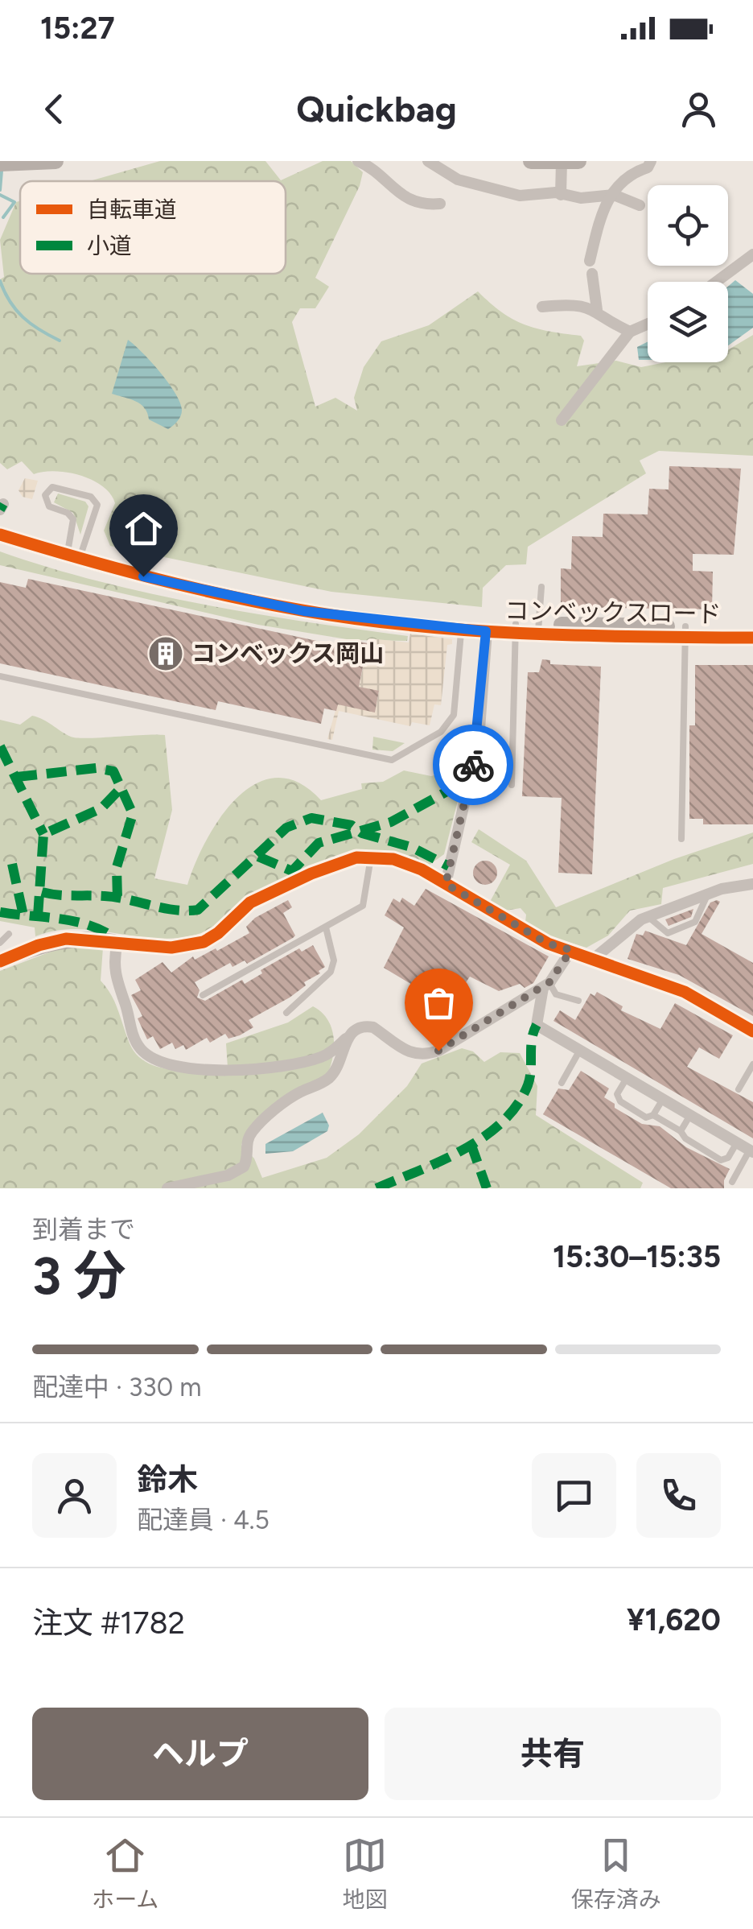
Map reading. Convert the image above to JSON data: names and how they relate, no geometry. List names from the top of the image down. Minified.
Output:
{"streets":{"street":["コンベックスロード"]},"places":{"building":["コンベックス岡山"]},"legend":["自転車道","小道"],"page":{"status":"15:27","header":"Quickbag","heading":["3 分","到着まで","15:30–15:35"],"panel":["鈴木","配達員 · 4.5","注文 #1782","¥1,620"],"bar":"配達中 · 330 m","buttons":["ヘルプ","共有"],"tabs":["ホーム","地図","保存済み"]}}
